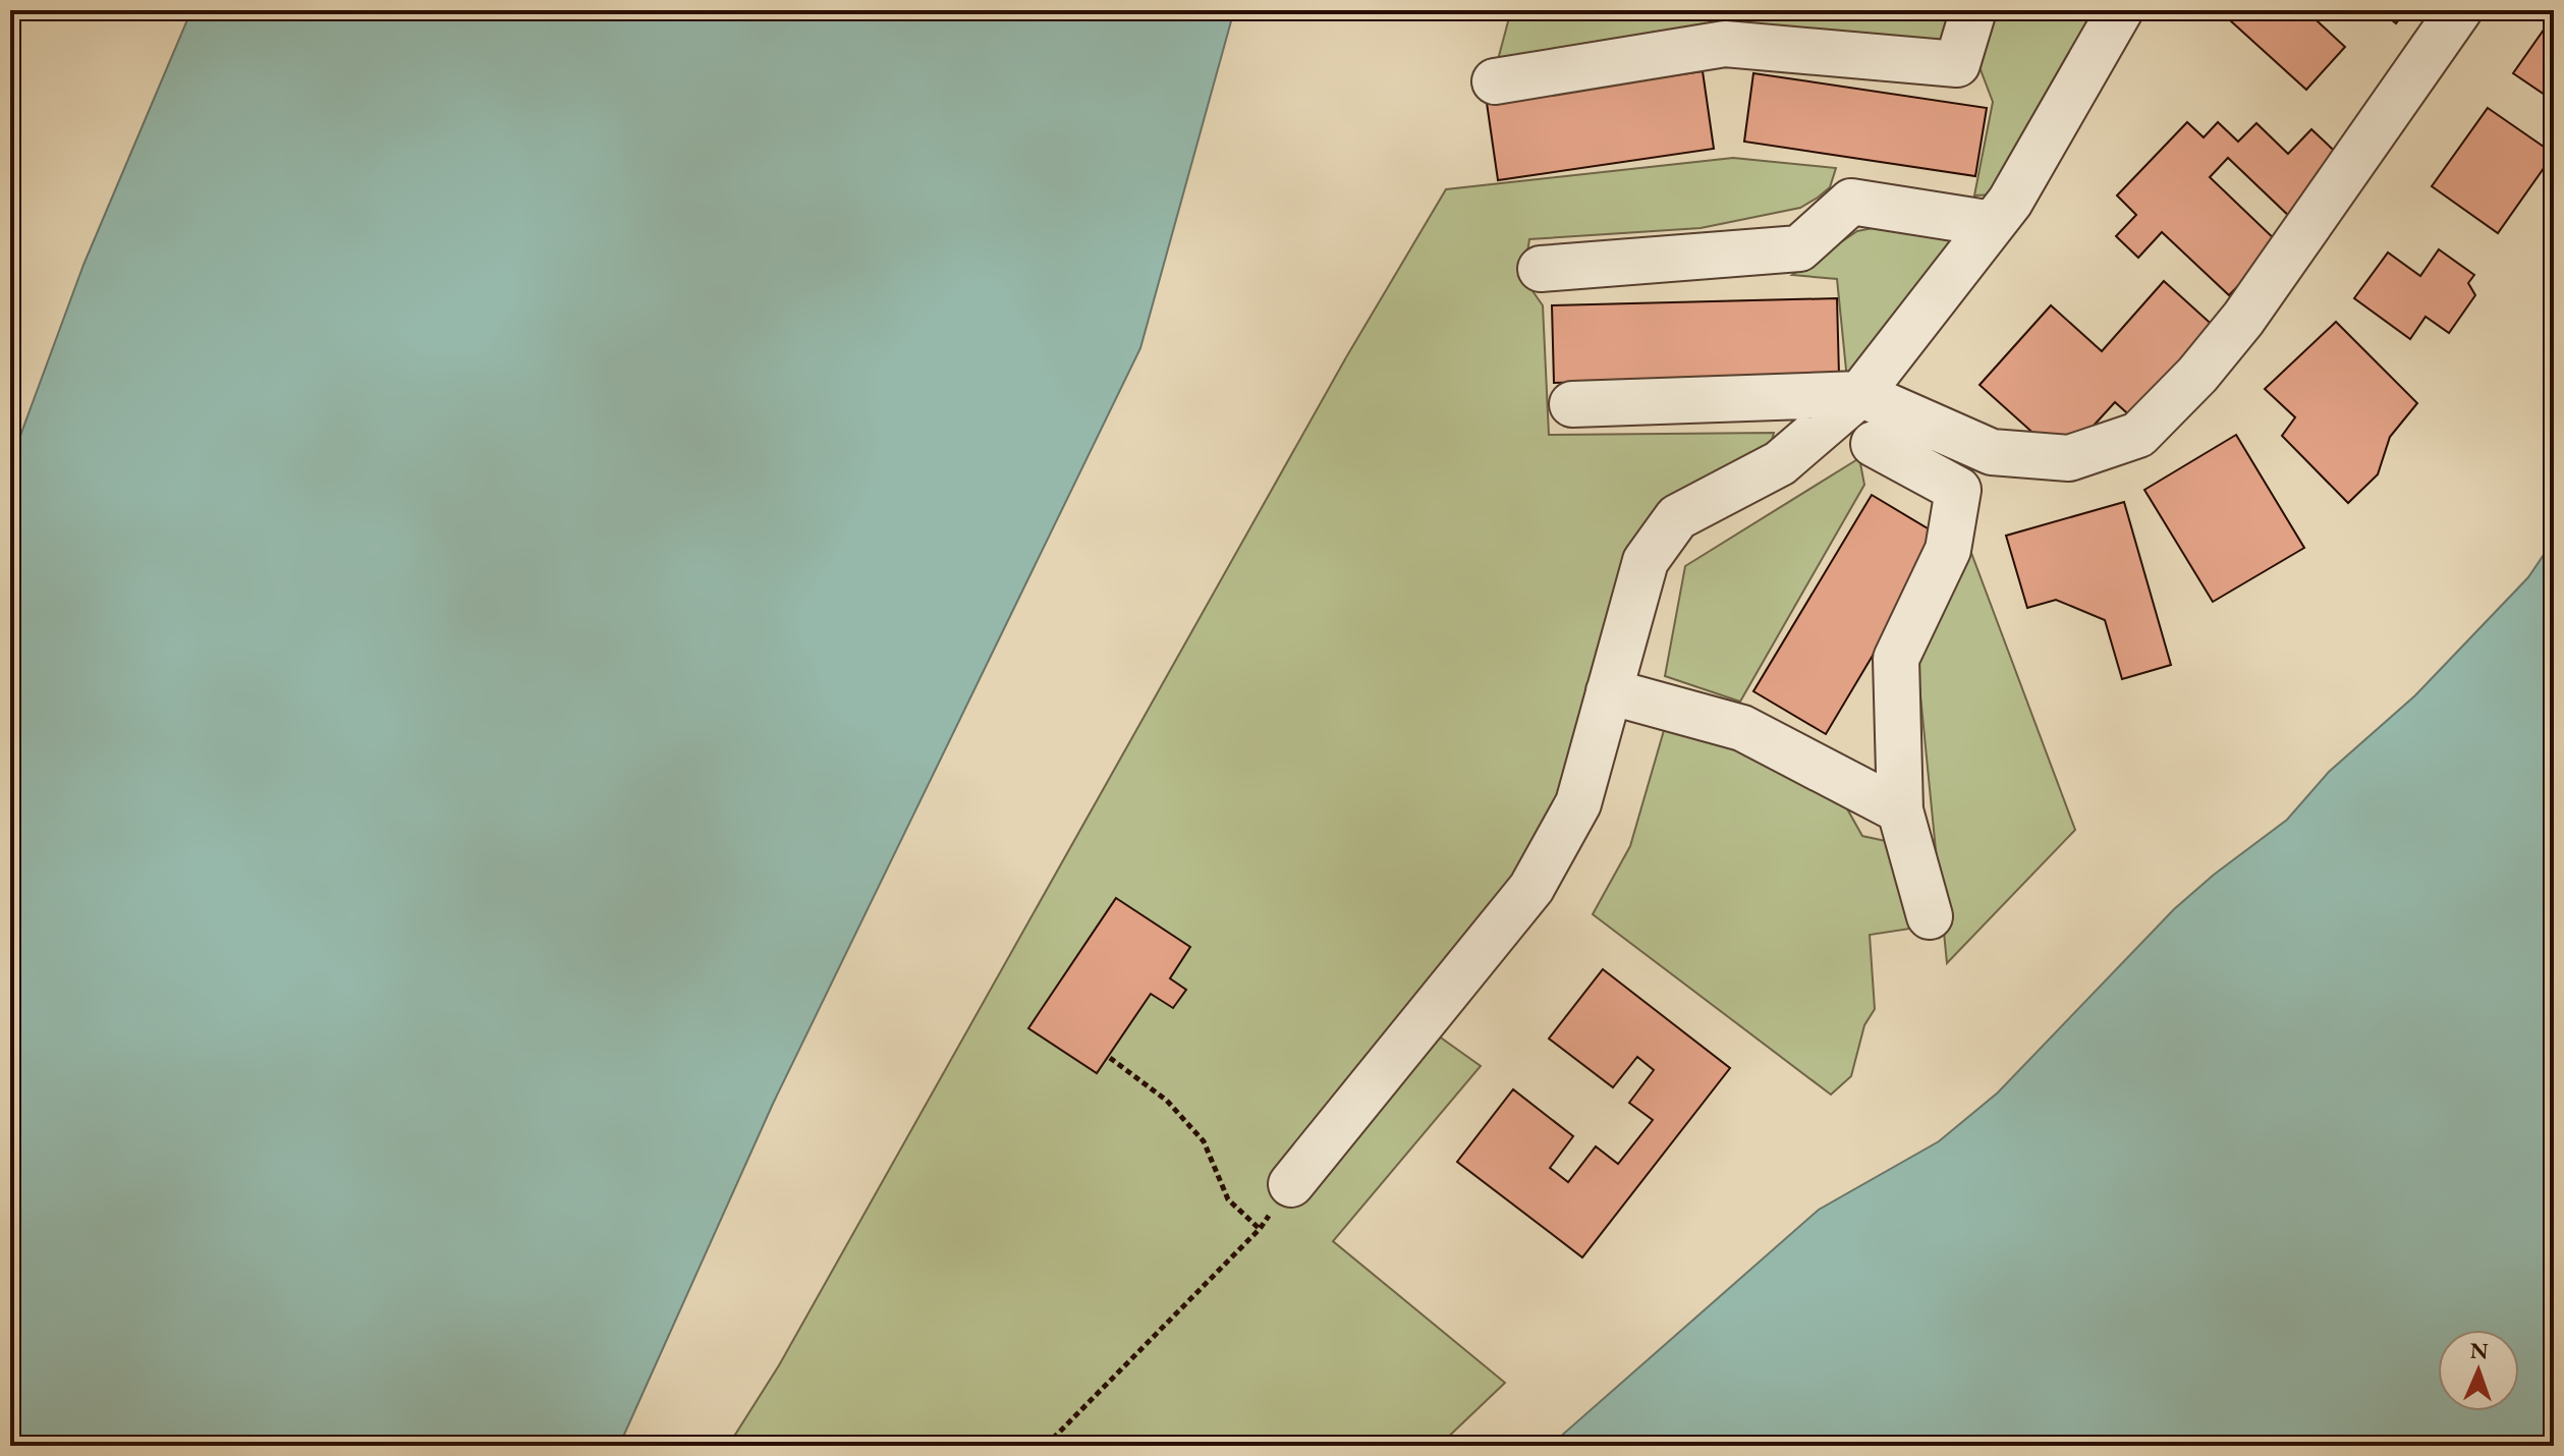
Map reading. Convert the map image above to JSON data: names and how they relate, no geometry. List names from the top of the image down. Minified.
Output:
{"north":"top"}
